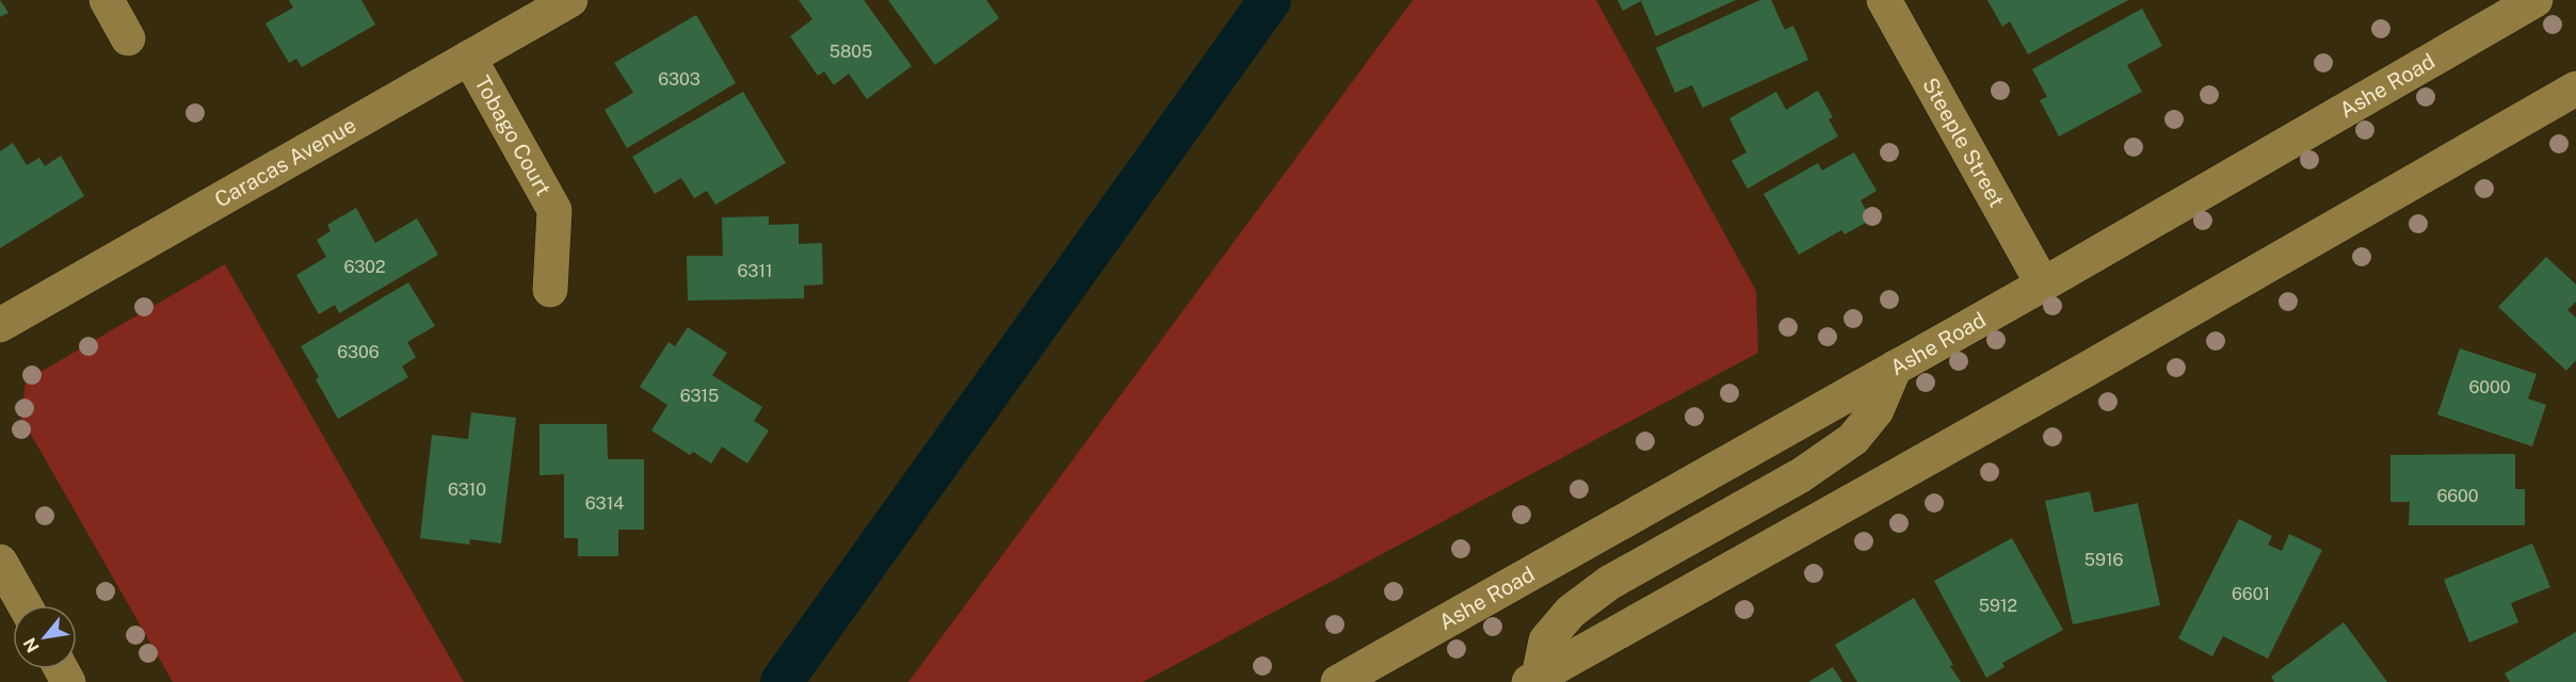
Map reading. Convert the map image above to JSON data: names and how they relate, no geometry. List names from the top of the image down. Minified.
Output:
{"streets":{"street":["Ashe Road","Tobago Court","Steeple Street","Caracas Avenue"]},"crossings":[["Ashe Road","Steeple Street"],["Tobago Court","Caracas Avenue"]],"house_numbers":["5805","6303","6302","6311","6306","6000","6315","6310","6600","6314","5916","6601","5912"],"north":"bottom left"}
